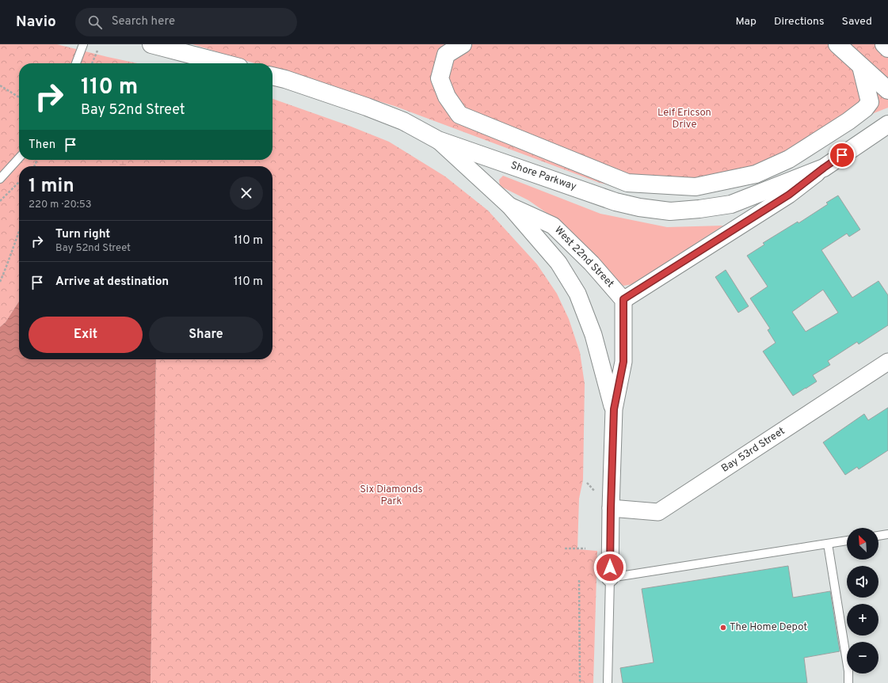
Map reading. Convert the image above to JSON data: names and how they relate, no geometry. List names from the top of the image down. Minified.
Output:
{"streets":{"main road":["Shore Parkway"],"street":["West 22nd Street","Bay 53rd Street"]},"crossings":[["Shore Parkway","West 22nd Street"],["West 22nd Street","Bay 53rd Street"]],"parks":["Leif Ericson Drive","Six Diamonds Park"],"places":["The Home Depot"],"north":"top left","page":{"header":"Navio","search":"Search here","nav":["Map","Directions","Saved"],"turn":["110 m","Bay 52nd Street"],"then":"Then","heading":["1 min","220 m · 20:53"],"list":[{"name":"Turn right","note":"Bay 52nd Street","value":"110 m"},{"name":"Arrive at destination","value":"110 m"}],"buttons":["Exit","Share"],"map_buttons":["+","−"]}}
